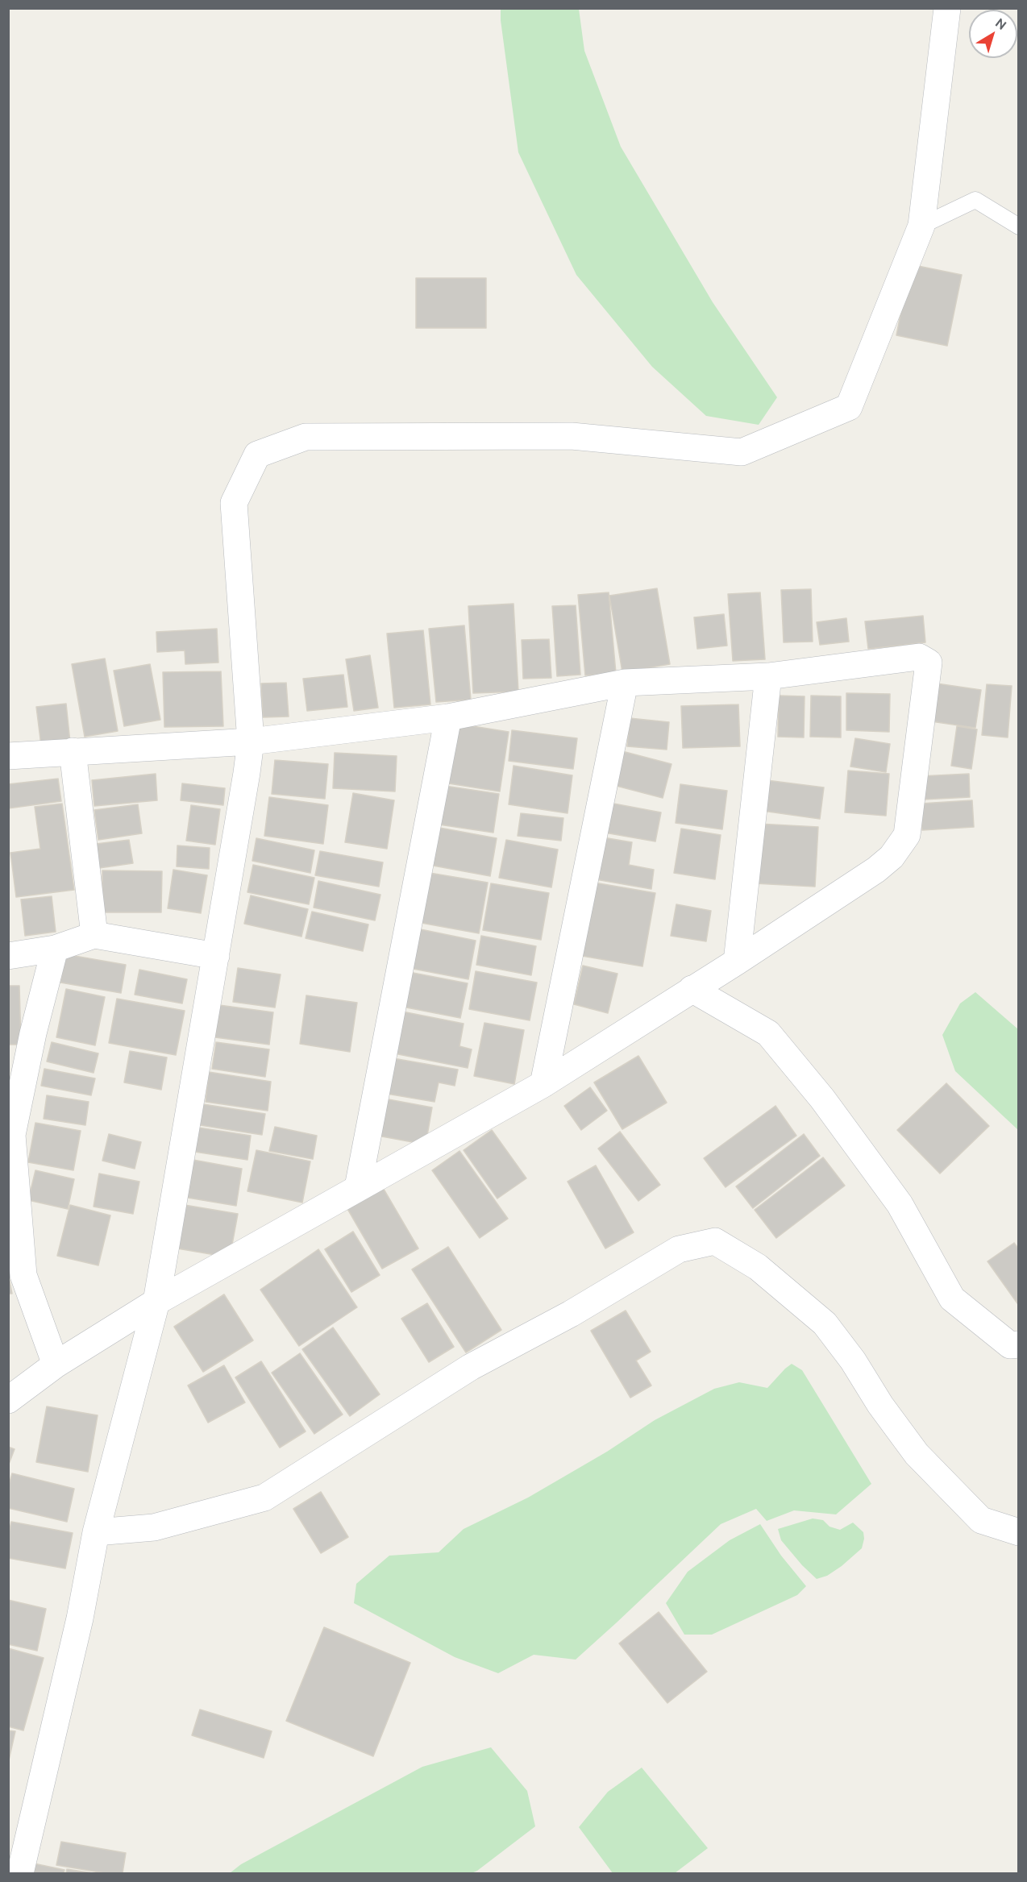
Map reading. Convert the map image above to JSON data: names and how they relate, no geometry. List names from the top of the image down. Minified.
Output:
{"north":"top right"}
